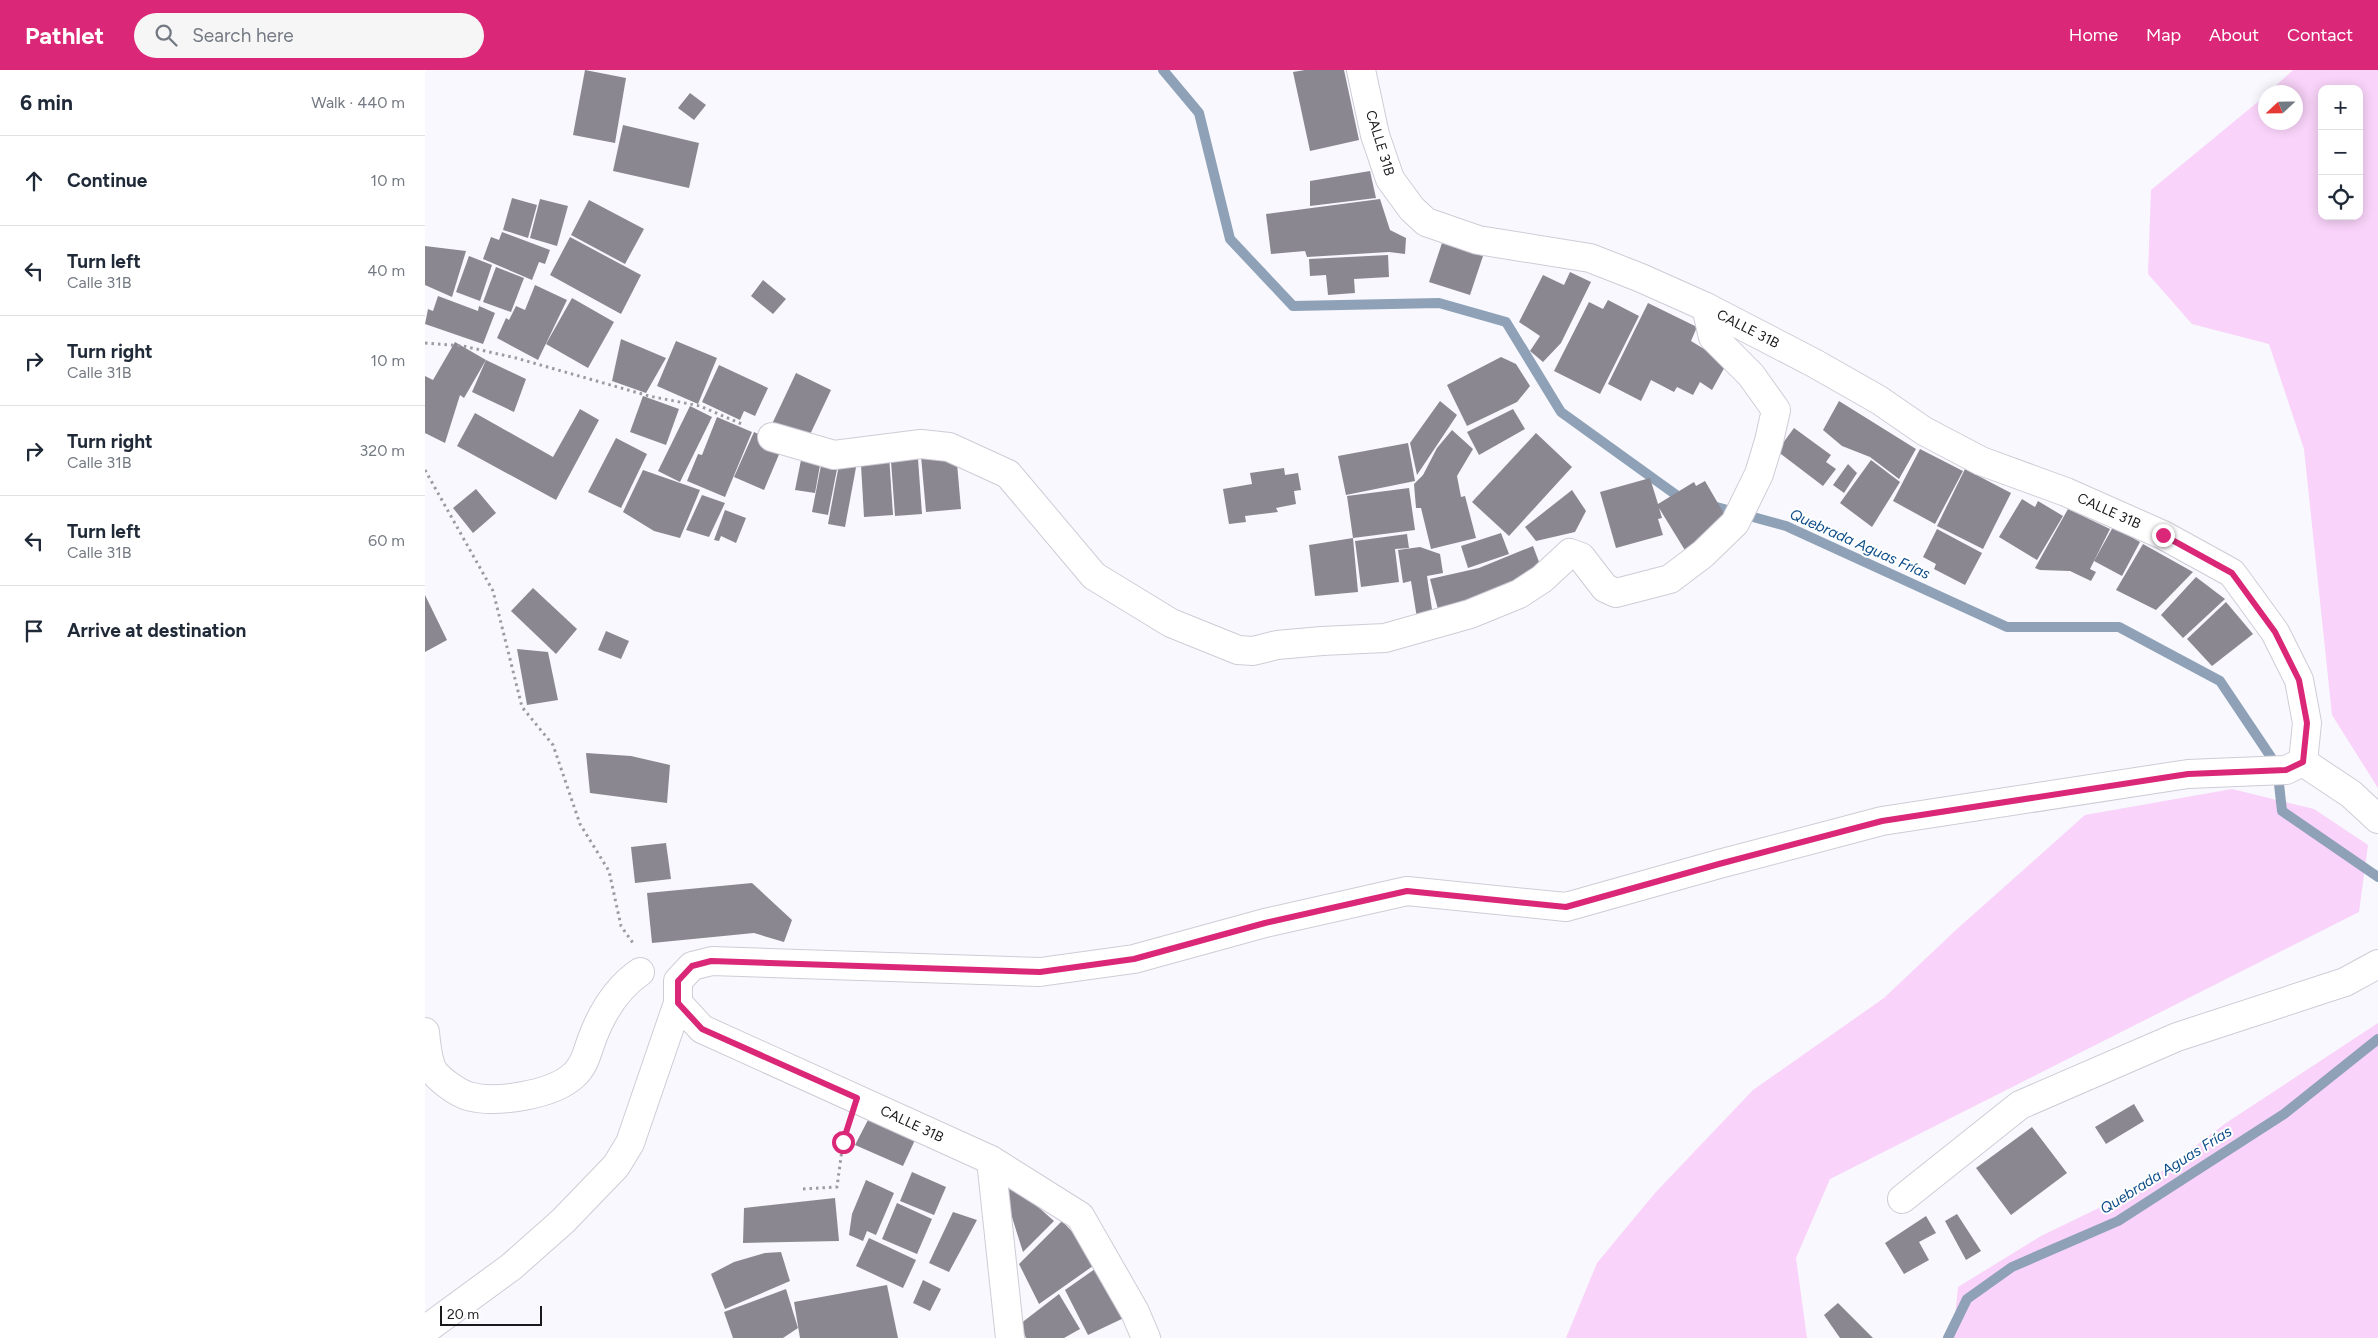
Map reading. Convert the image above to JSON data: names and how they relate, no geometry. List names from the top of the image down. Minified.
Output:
{"streets":{"street":["CALLE 31B"]},"water":["Quebrada Aguas Frías"],"scale_bar":"20 m","north":"left","page":{"header":"Pathlet","search":"Search here","nav":["Home","Map","About","Contact"],"heading":["6 min","Walk · 440 m"],"map_buttons":["+","−"],"list":[["Continue","10 m"],["Turn left","Calle 31B","40 m"],["Turn right","Calle 31B","10 m"],["Turn right","Calle 31B","320 m"],["Turn left","Calle 31B","60 m"],"Arrive at destination"],"scale":"20 m"}}
